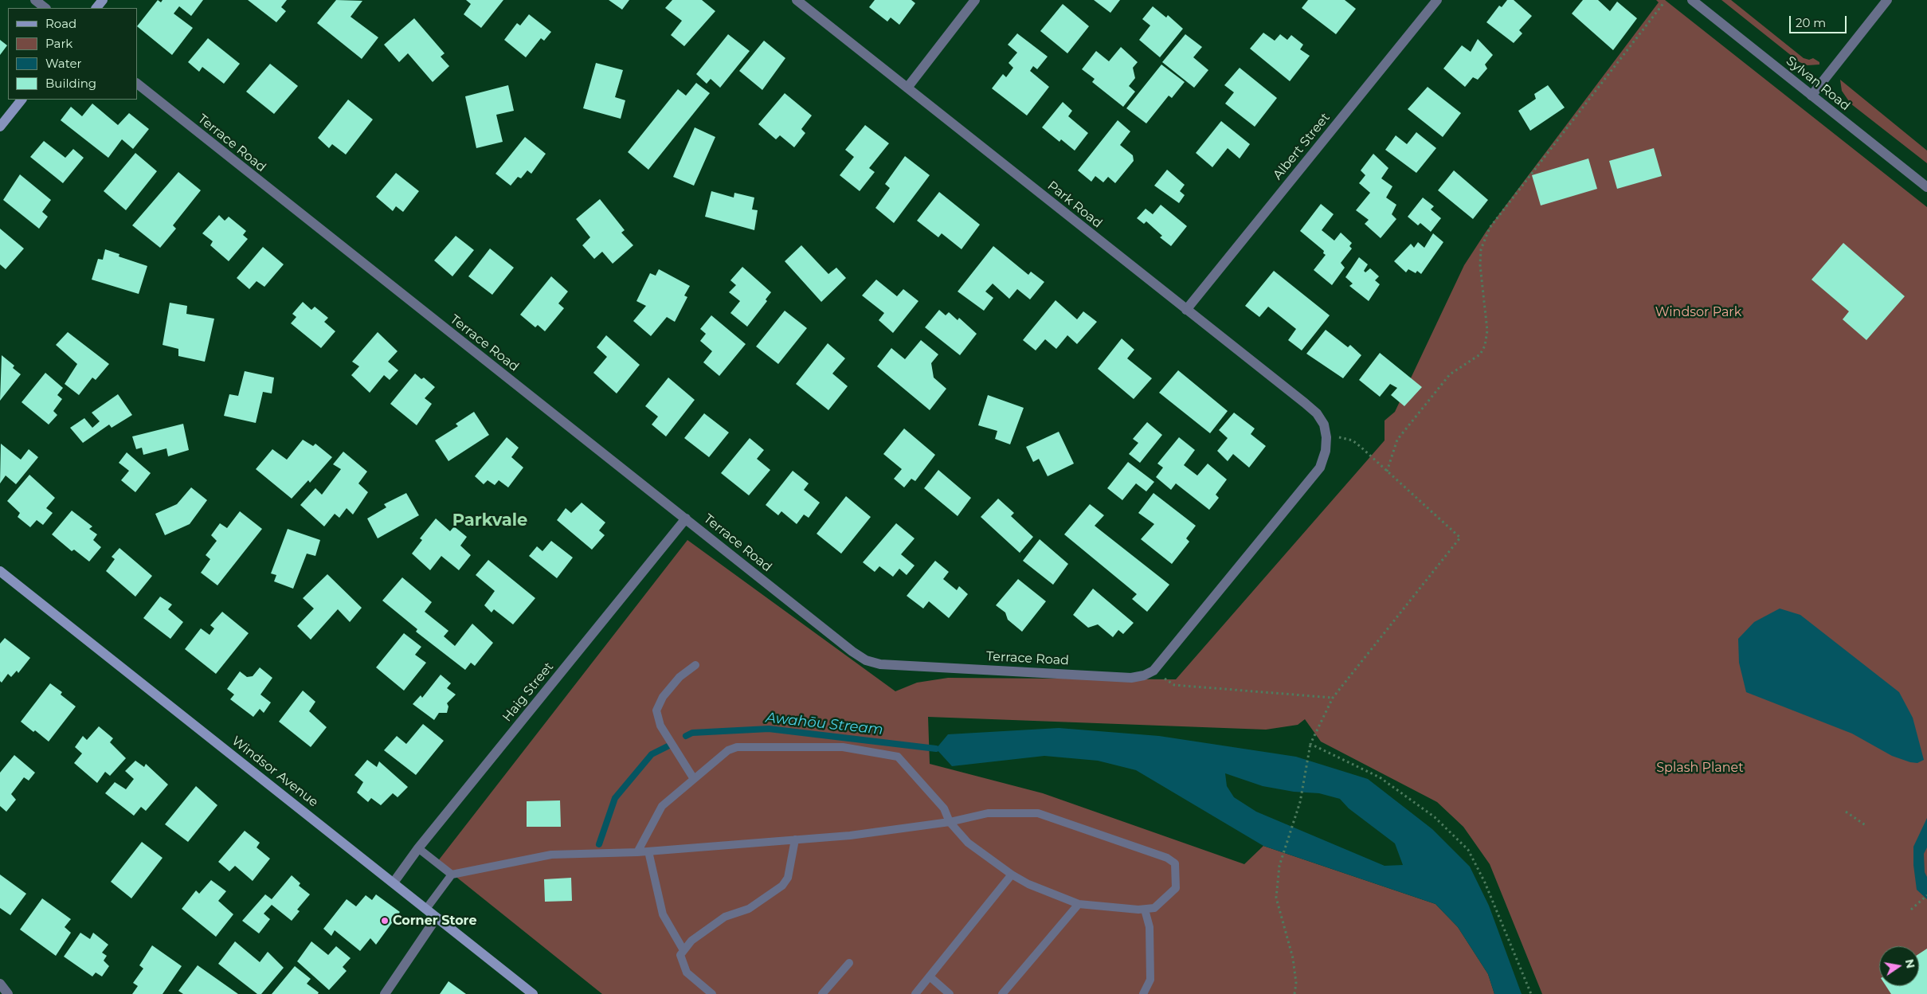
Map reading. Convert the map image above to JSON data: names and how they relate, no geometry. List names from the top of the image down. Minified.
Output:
{"streets":{"main road":["Windsor Avenue"],"street":["Sylvan Road","Terrace Road","Albert Street","Park Road","Haig Street"]},"crossings":[["Terrace Road","Haig Street"],["Albert Street","Park Road"],["Haig Street","Windsor Avenue"]],"districts":["Parkvale"],"water":["Awahōu Stream"],"parks":["Windsor Park","Splash Planet"],"places":["Corner Store"],"legend":["Road","Park","Water","Building"],"scale_bar":"20 m","north":"right"}
